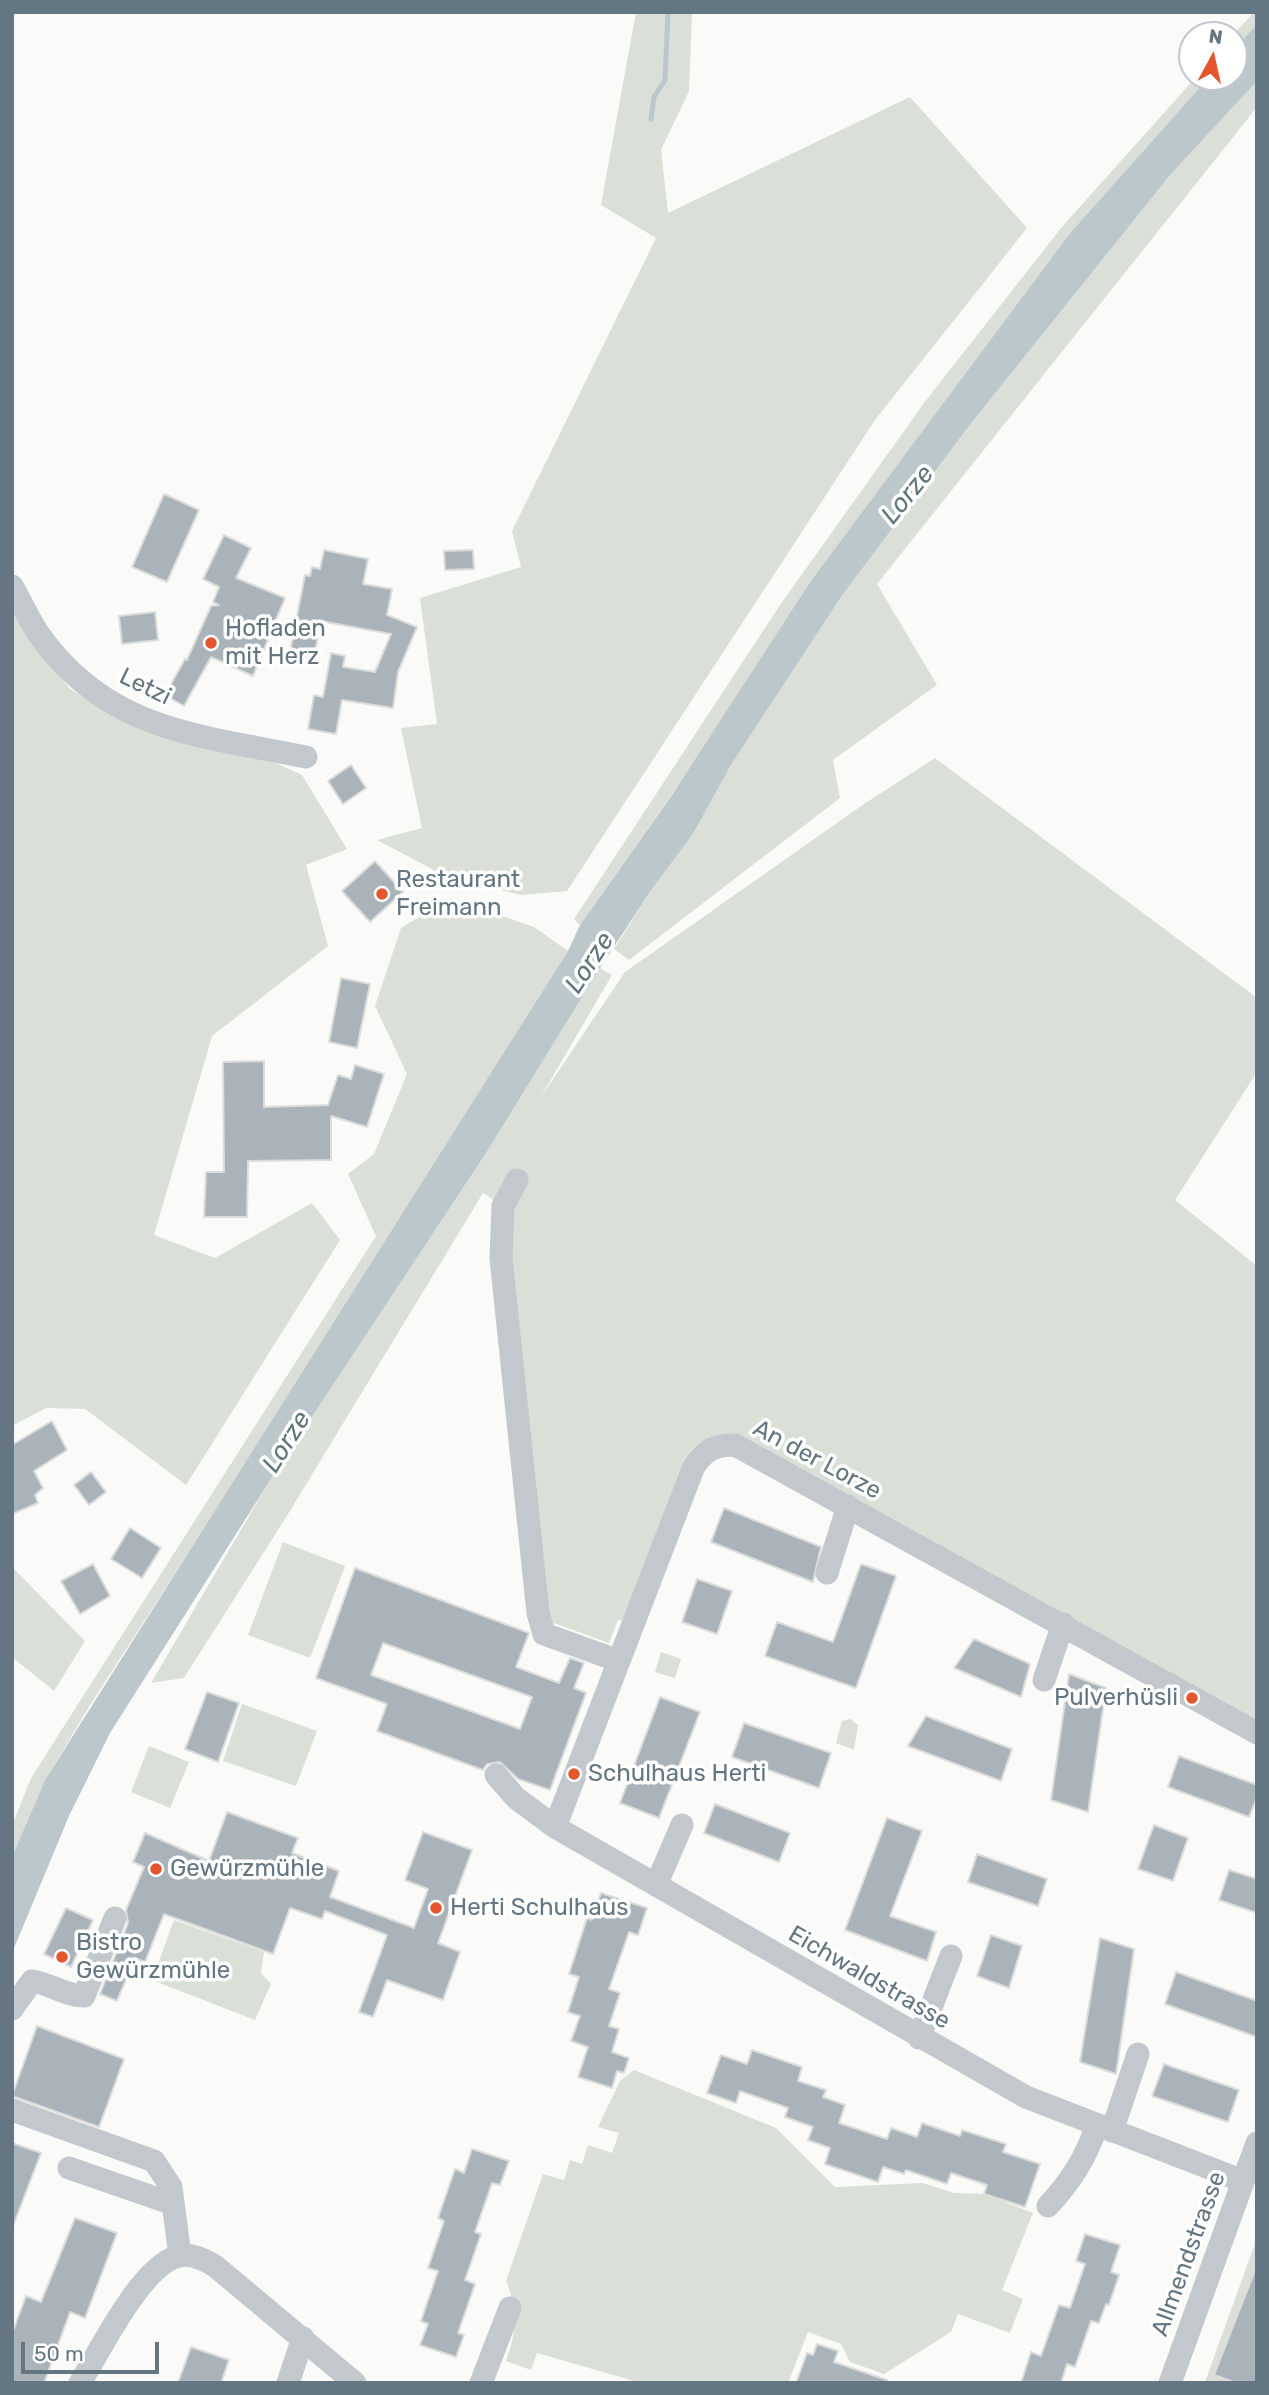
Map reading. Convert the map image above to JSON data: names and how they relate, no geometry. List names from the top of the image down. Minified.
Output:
{"streets":{"street":["Letzi","An der Lorze","Eichwaldstrasse","Allmendstrasse"]},"crossings":[["An der Lorze","Eichwaldstrasse"],["Eichwaldstrasse","Allmendstrasse"]],"water":["Lorze"],"places":["Hofladen mit Herz","Restaurant Freimann","Pulverhüsli","Schulhaus Herti","Gewürzmühle","Herti Schulhaus","Bistro Gewürzmühle"],"scale_bar":"50 m","north":"top"}
